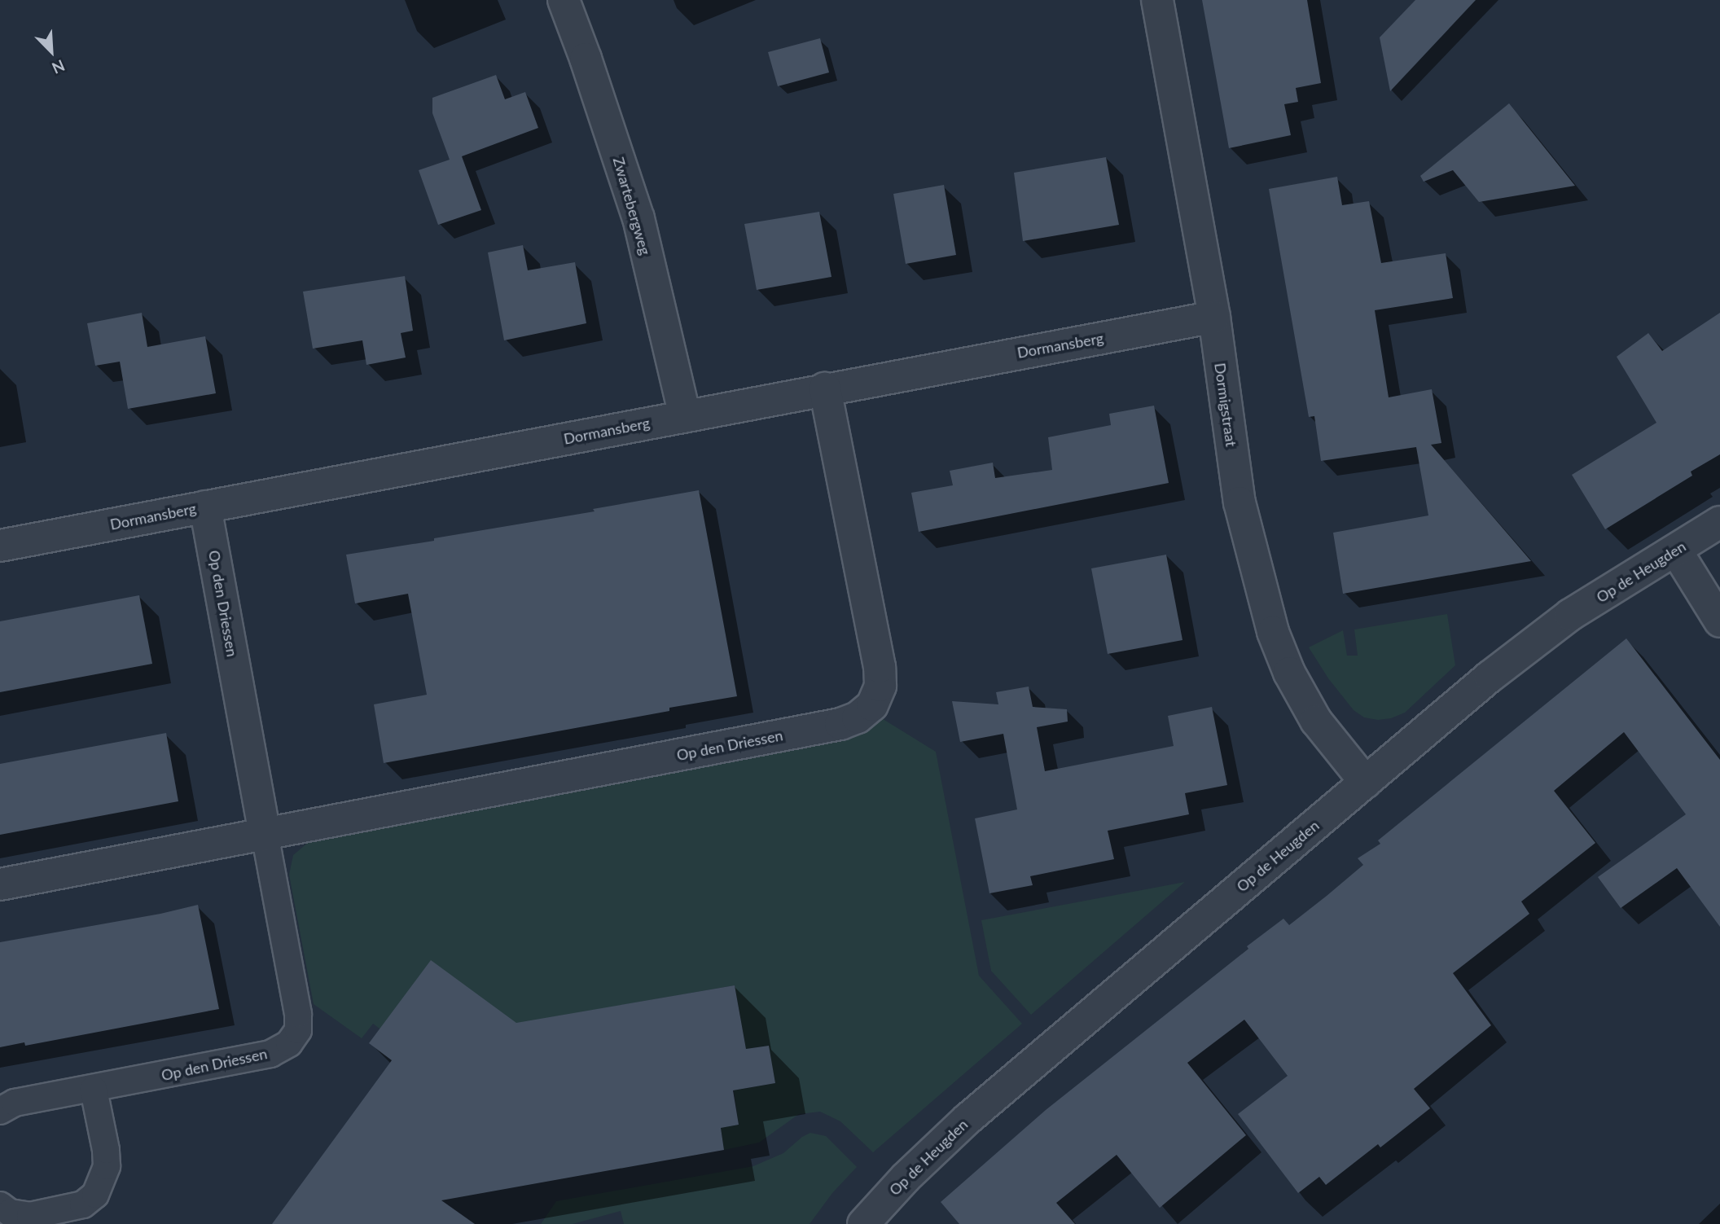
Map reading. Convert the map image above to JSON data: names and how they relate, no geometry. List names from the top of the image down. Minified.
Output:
{"streets":{"street":["Zwartebergweg","Dormansberg","Dormigstraat","Op de Heugden","Op den Driessen"]},"crossings":[["Zwartebergweg","Dormansberg"],["Dormansberg","Dormigstraat"],["Dormansberg","Op den Driessen"],["Dormigstraat","Op de Heugden"]],"north":"bottom right"}
